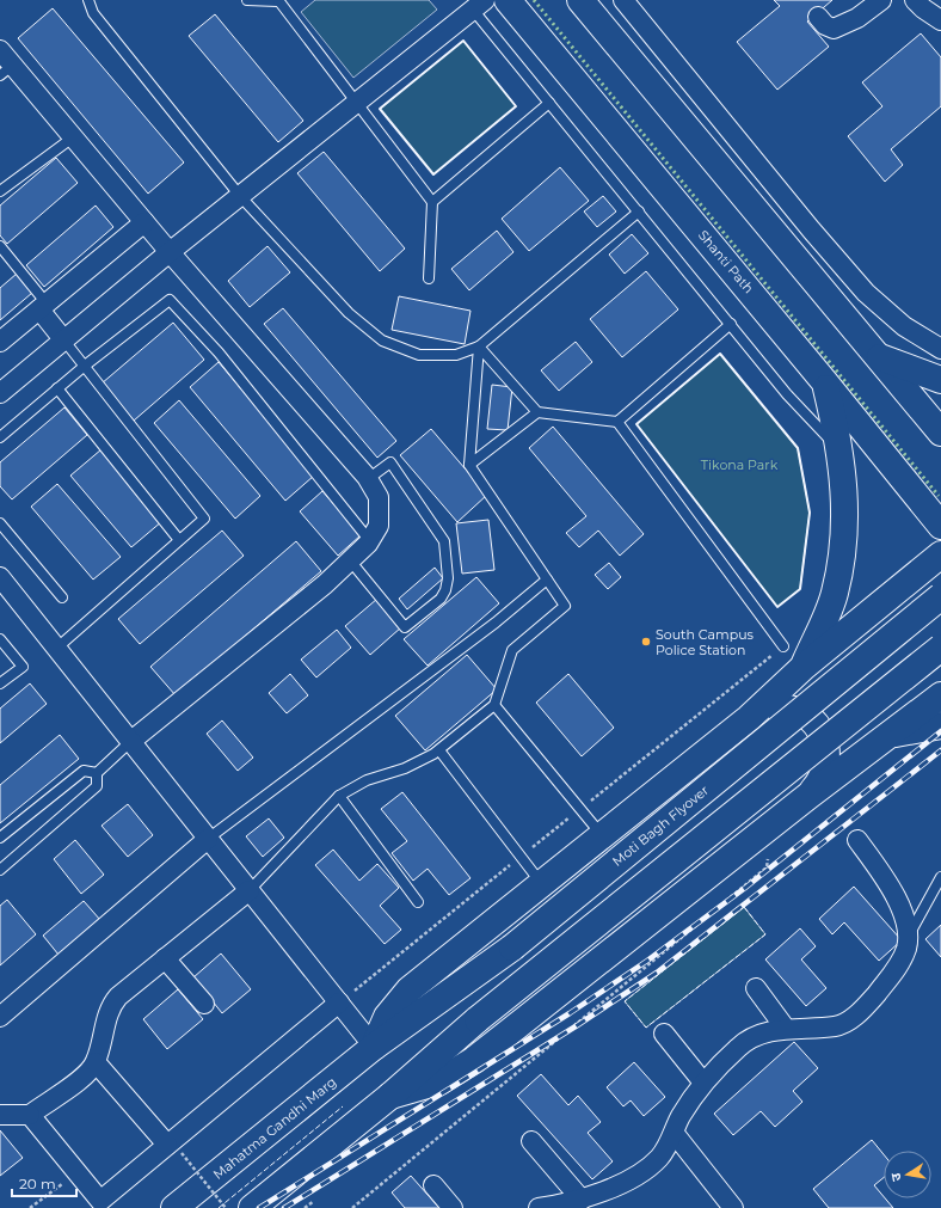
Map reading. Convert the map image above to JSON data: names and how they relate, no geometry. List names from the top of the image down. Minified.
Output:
{"streets":{"main road":["Shanti Path","Moti Bagh Flyover","Mahatma Gandhi Marg"]},"crossings":[["Moti Bagh Flyover","Mahatma Gandhi Marg"]],"parks":["Tikona Park"],"places":["South Campus Police Station"],"scale_bar":"20 m","north":"left"}
